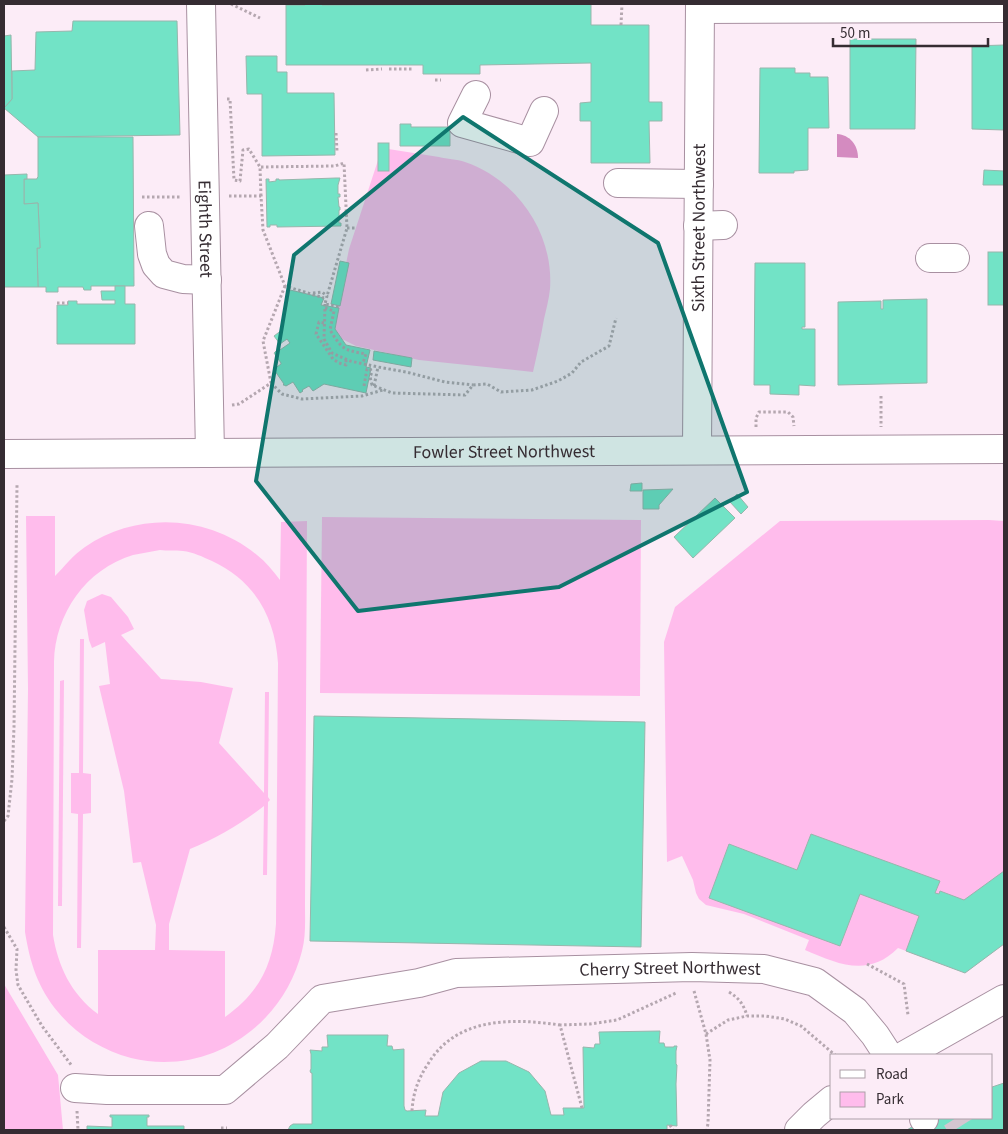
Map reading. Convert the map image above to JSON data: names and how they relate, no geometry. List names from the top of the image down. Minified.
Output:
{"streets":{"street":["Sixth Street Northwest","Eighth Street","Fowler Street Northwest","Cherry Street Northwest"]},"crossings":[["Sixth Street Northwest","Fowler Street Northwest"],["Eighth Street","Fowler Street Northwest"]],"legend":["Road","Park"],"scale_bar":"50 m"}
